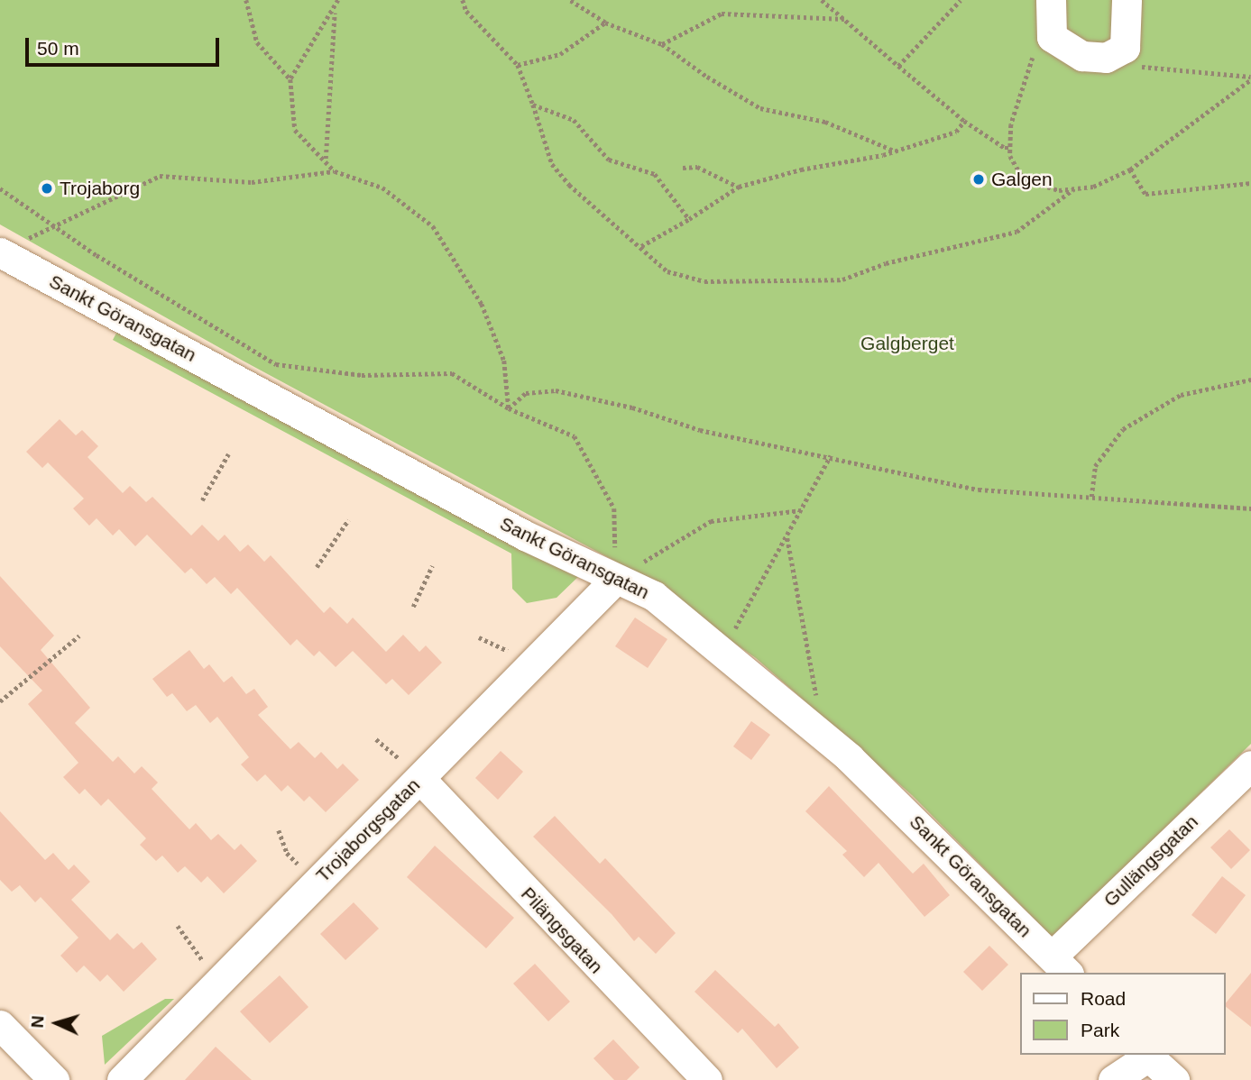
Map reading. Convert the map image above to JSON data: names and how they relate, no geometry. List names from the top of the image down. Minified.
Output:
{"streets":{"street":["Sankt Göransgatan","Trojaborgsgatan","Gullängsgatan","Pilängsgatan"]},"crossings":[["Sankt Göransgatan","Trojaborgsgatan"],["Sankt Göransgatan","Gullängsgatan"],["Trojaborgsgatan","Pilängsgatan"]],"parks":["Galgberget"],"places":["Galgen","Trojaborg"],"legend":["Road","Park"],"scale_bar":"50 m","north":"left"}
